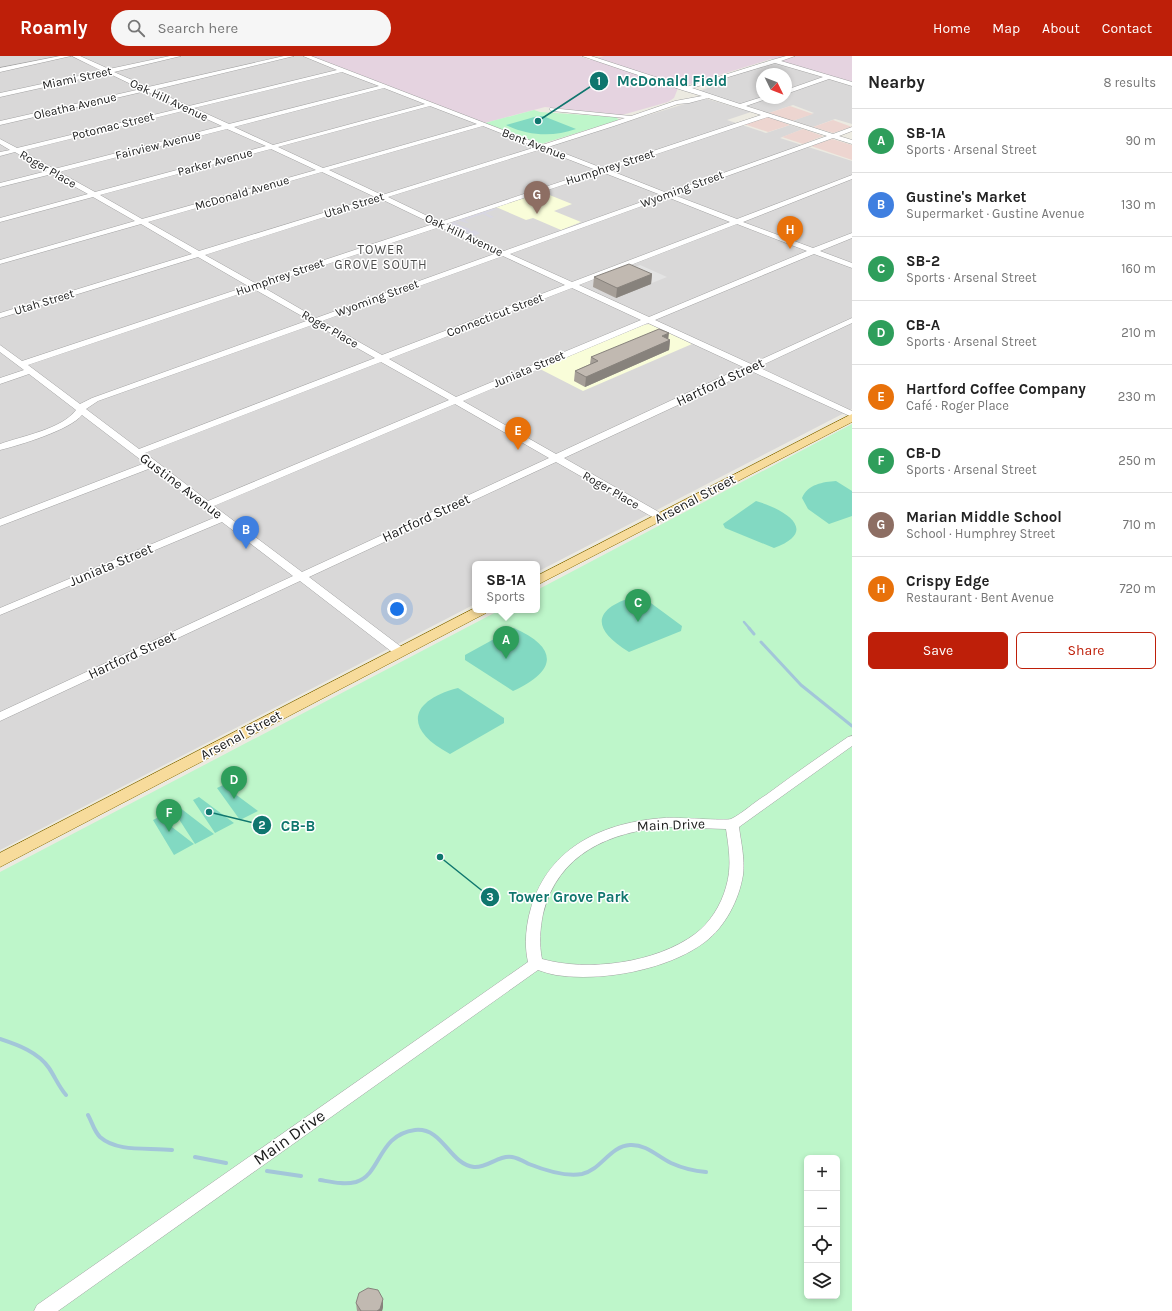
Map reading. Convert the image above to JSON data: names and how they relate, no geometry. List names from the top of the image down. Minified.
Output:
{"streets":{"main road":["Arsenal Street"],"street":["Miami Street","Oak Hill Avenue","Oleatha Avenue","Potomac Street","Bent Avenue","Fairview Avenue","Parker Avenue","Humphrey Street","Roger Place","Wyoming Street","McDonald Avenue","Utah Street","Connecticut Street","Juniata Street","Hartford Street","Gustine Avenue","Main Drive"]},"crossings":[["Miami Street","Oak Hill Avenue"],["Oak Hill Avenue","Oleatha Avenue"],["Oak Hill Avenue","Potomac Street"],["Oak Hill Avenue","Fairview Avenue"],["Oak Hill Avenue","Parker Avenue"],["Oak Hill Avenue","Humphrey Street"],["Oak Hill Avenue","Wyoming Street"],["Oak Hill Avenue","McDonald Avenue"],["Oak Hill Avenue","Utah Street"],["Oak Hill Avenue","Connecticut Street"],["Oak Hill Avenue","Juniata Street"],["Oak Hill Avenue","Hartford Street"],["Oak Hill Avenue","Arsenal Street"],["Potomac Street","Bent Avenue"],["Potomac Street","Roger Place"],["Bent Avenue","Fairview Avenue"],["Bent Avenue","Parker Avenue"],["Bent Avenue","Humphrey Street"],["Bent Avenue","Wyoming Street"],["Bent Avenue","McDonald Avenue"],["Bent Avenue","Utah Street"],["Bent Avenue","Connecticut Street"],["Bent Avenue","Juniata Street"],["Fairview Avenue","Roger Place"],["Parker Avenue","Roger Place"],["Humphrey Street","Roger Place"],["Humphrey Street","Gustine Avenue"],["Roger Place","Wyoming Street"],["Roger Place","McDonald Avenue"],["Roger Place","Utah Street"],["Roger Place","Connecticut Street"],["Roger Place","Juniata Street"],["Roger Place","Hartford Street"],["Roger Place","Arsenal Street"],["Wyoming Street","Gustine Avenue"],["Connecticut Street","Gustine Avenue"],["Juniata Street","Gustine Avenue"],["Hartford Street","Gustine Avenue"],["Gustine Avenue","Arsenal Street"]],"districts":["TOWER GROVE SOUTH"],"places":["McDonald Field","CB-B","Tower Grove Park"],"north":"bottom right","page":{"header":"Roamly","search":"Search here","nav":["Home","Map","About","Contact"],"heading":["Nearby","8 results"],"list":[{"mark":"A","name":"SB-1A","note":"Sports · Arsenal Street","value":"90 m"},{"mark":"B","name":"Gustine's Market","note":"Supermarket · Gustine Avenue","value":"130 m"},{"mark":"C","name":"SB-2","note":"Sports · Arsenal Street","value":"160 m"},{"mark":"D","name":"CB-A","note":"Sports · Arsenal Street","value":"210 m"},{"mark":"E","name":"Hartford Coffee Company","note":"Café · Roger Place","value":"230 m"},{"mark":"F","name":"CB-D","note":"Sports · Arsenal Street","value":"250 m"},{"mark":"G","name":"Marian Middle School","note":"School · Humphrey Street","value":"710 m"},{"mark":"H","name":"Crispy Edge","note":"Restaurant · Bent Avenue","value":"720 m"}],"pins":["G","H","E","B","C","A","D","F"],"popup":["SB-1A","Sports"],"buttons":["Save","Share"],"map_buttons":["+","−"]}}
